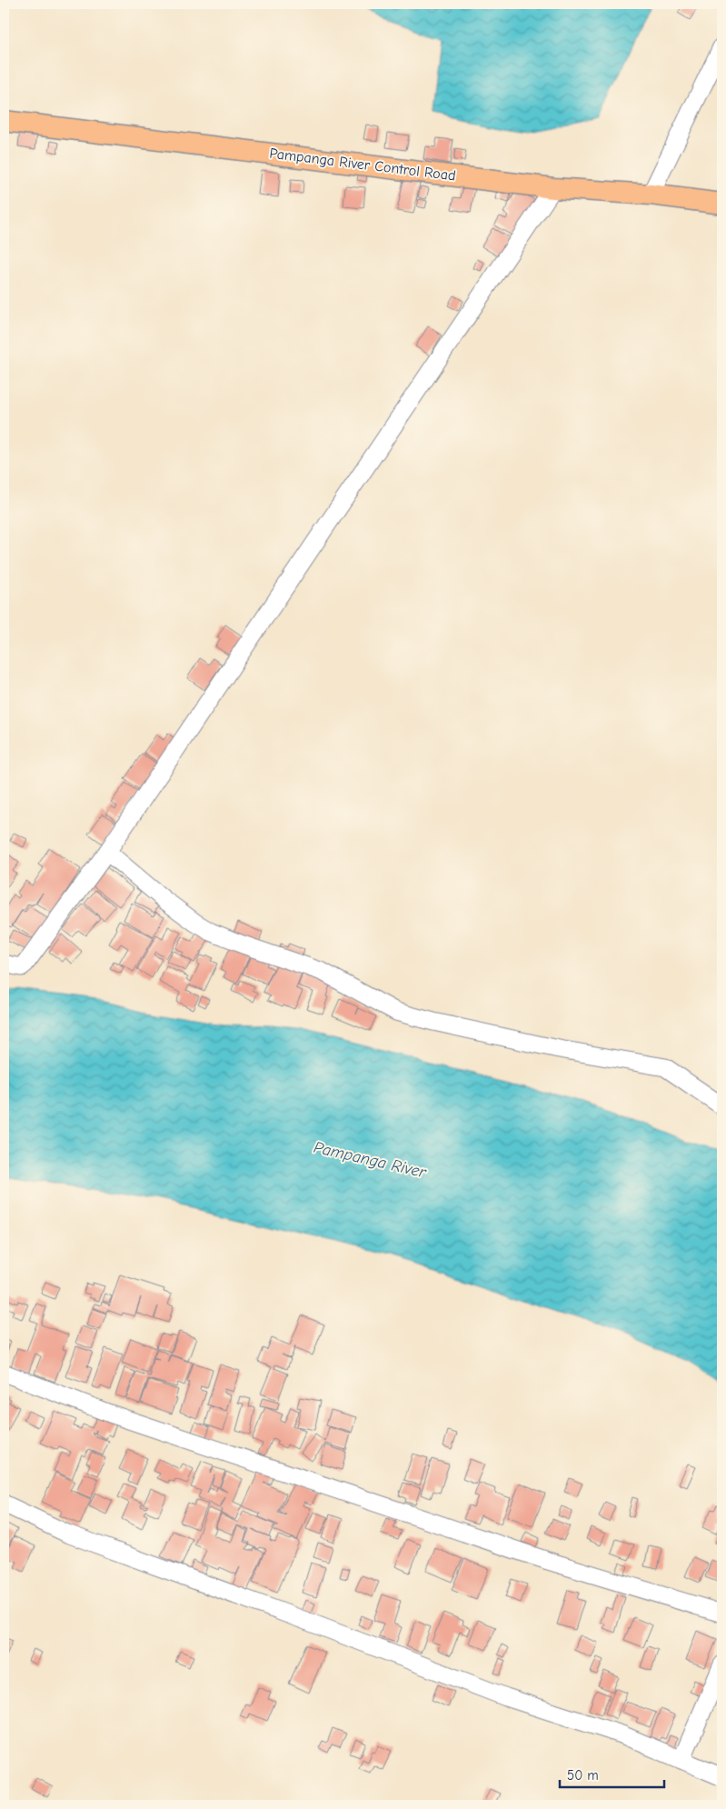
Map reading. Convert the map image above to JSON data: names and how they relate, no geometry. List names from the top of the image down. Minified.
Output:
{"streets":{"main road":["Pampanga River Control Road"]},"water":["Pampanga River"],"scale_bar":"50 m"}
